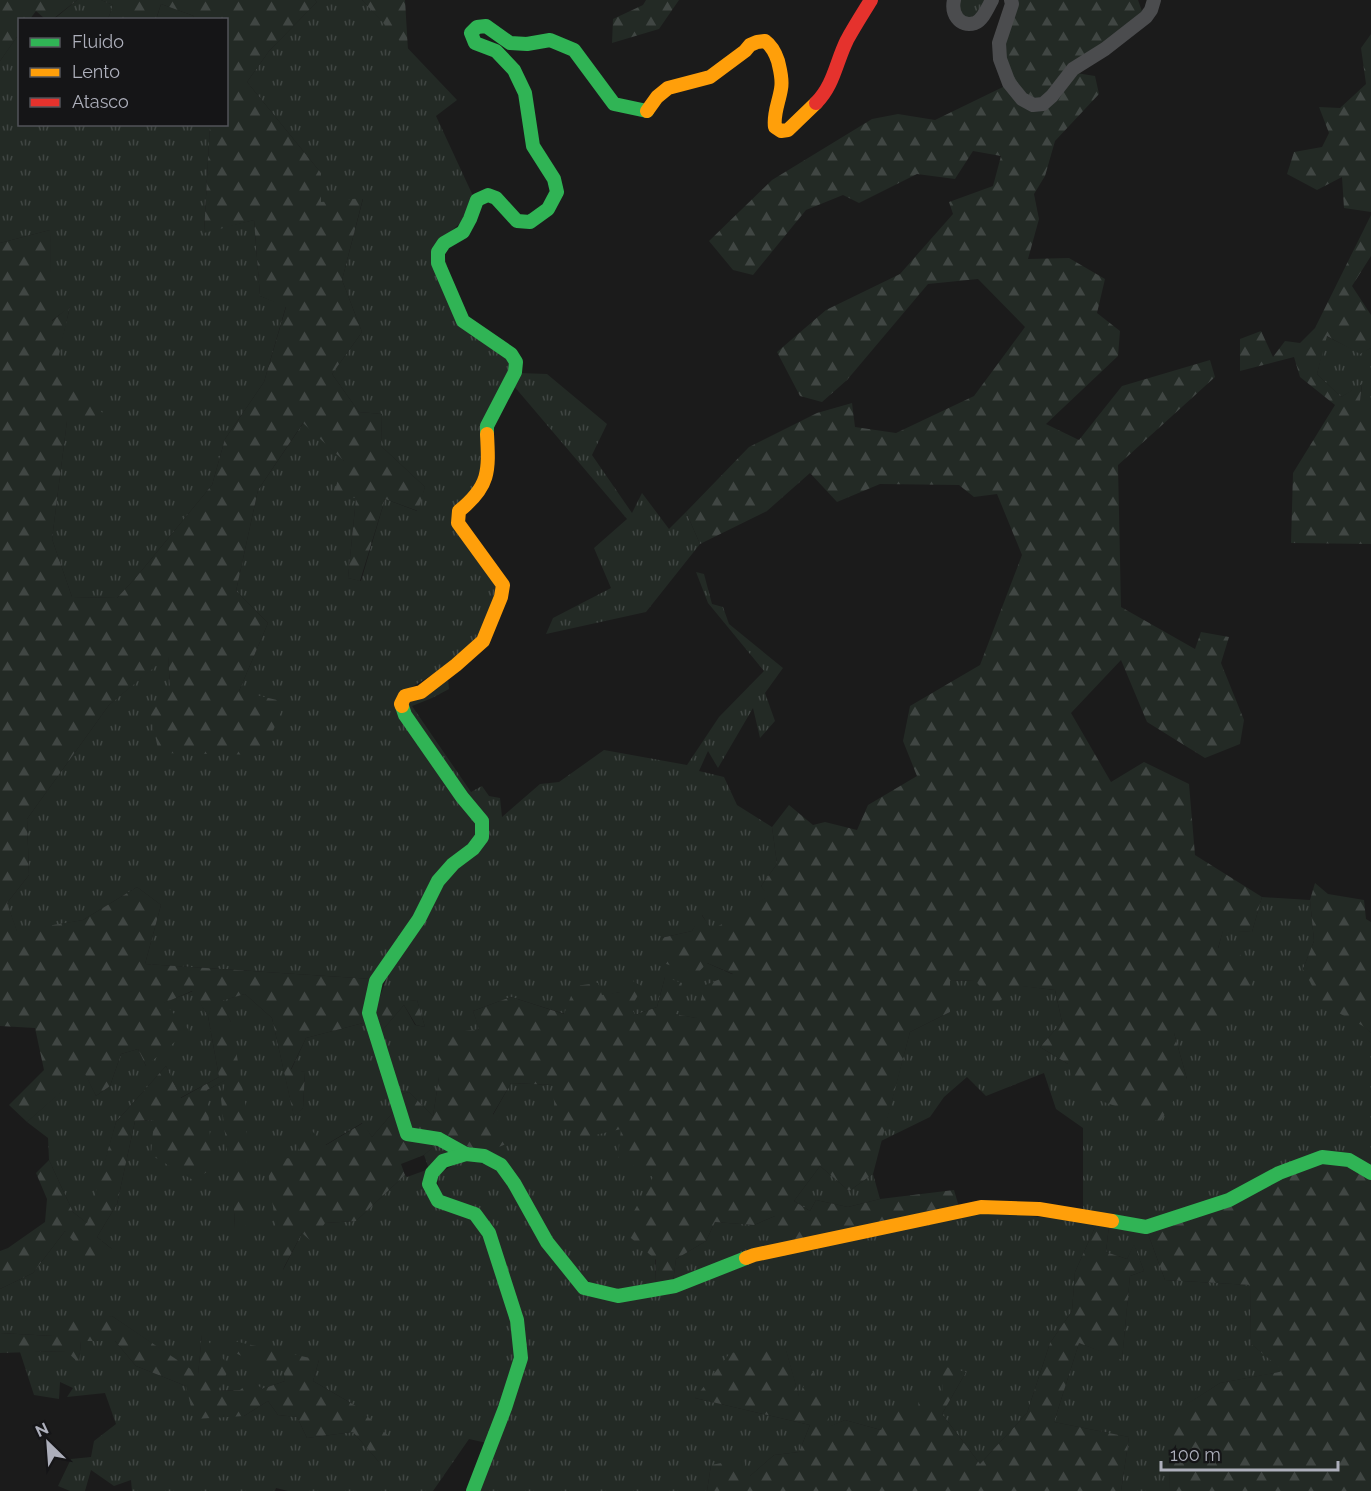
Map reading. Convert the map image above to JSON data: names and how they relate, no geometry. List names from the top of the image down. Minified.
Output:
{"legend":["Fluido","Lento","Atasco"],"scale_bar":"100 m","north":"top left"}
